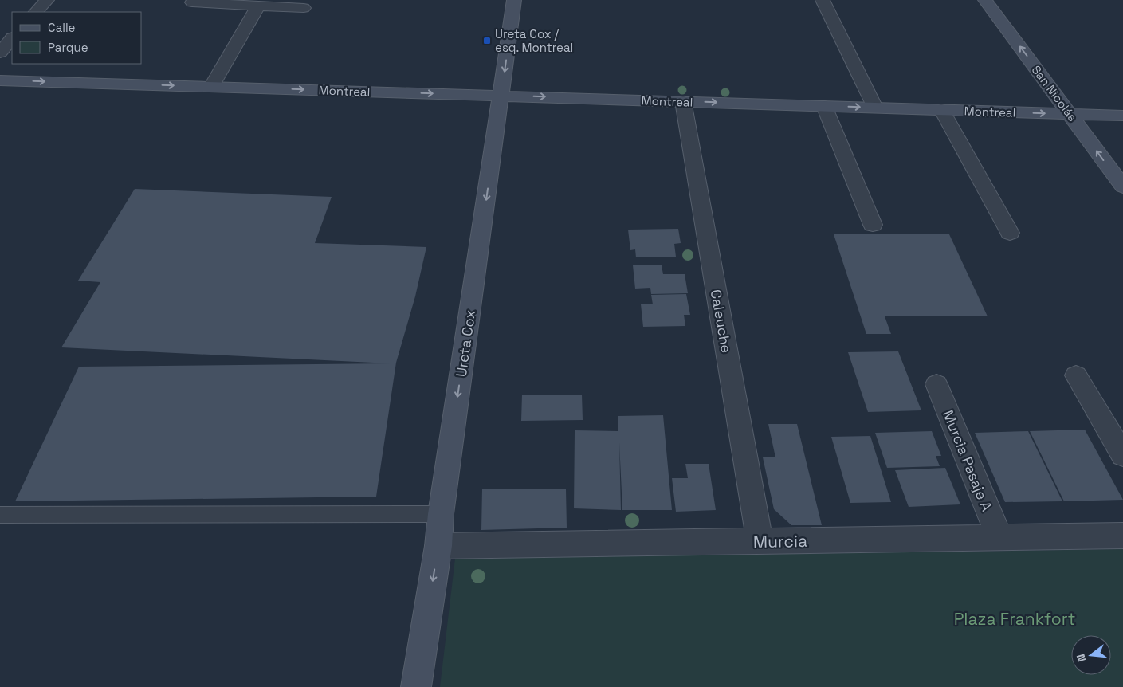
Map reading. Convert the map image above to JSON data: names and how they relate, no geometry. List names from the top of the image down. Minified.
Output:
{"streets":{"street":["Montreal","San Nicolás","Caleuche","Ureta Cox","Murcia Pasaje A","Murcia"]},"crossings":[["Montreal","San Nicolás"],["Montreal","Caleuche"],["Montreal","Ureta Cox"],["Caleuche","Murcia"],["Ureta Cox","Murcia"],["Murcia Pasaje A","Murcia"]],"one_way":["Montreal","Ureta Cox"],"parks":["Plaza Frankfort"],"places":{"transit":["Ureta Cox / esq. Montreal"]},"legend":["Calle","Parque"],"north":"left"}
